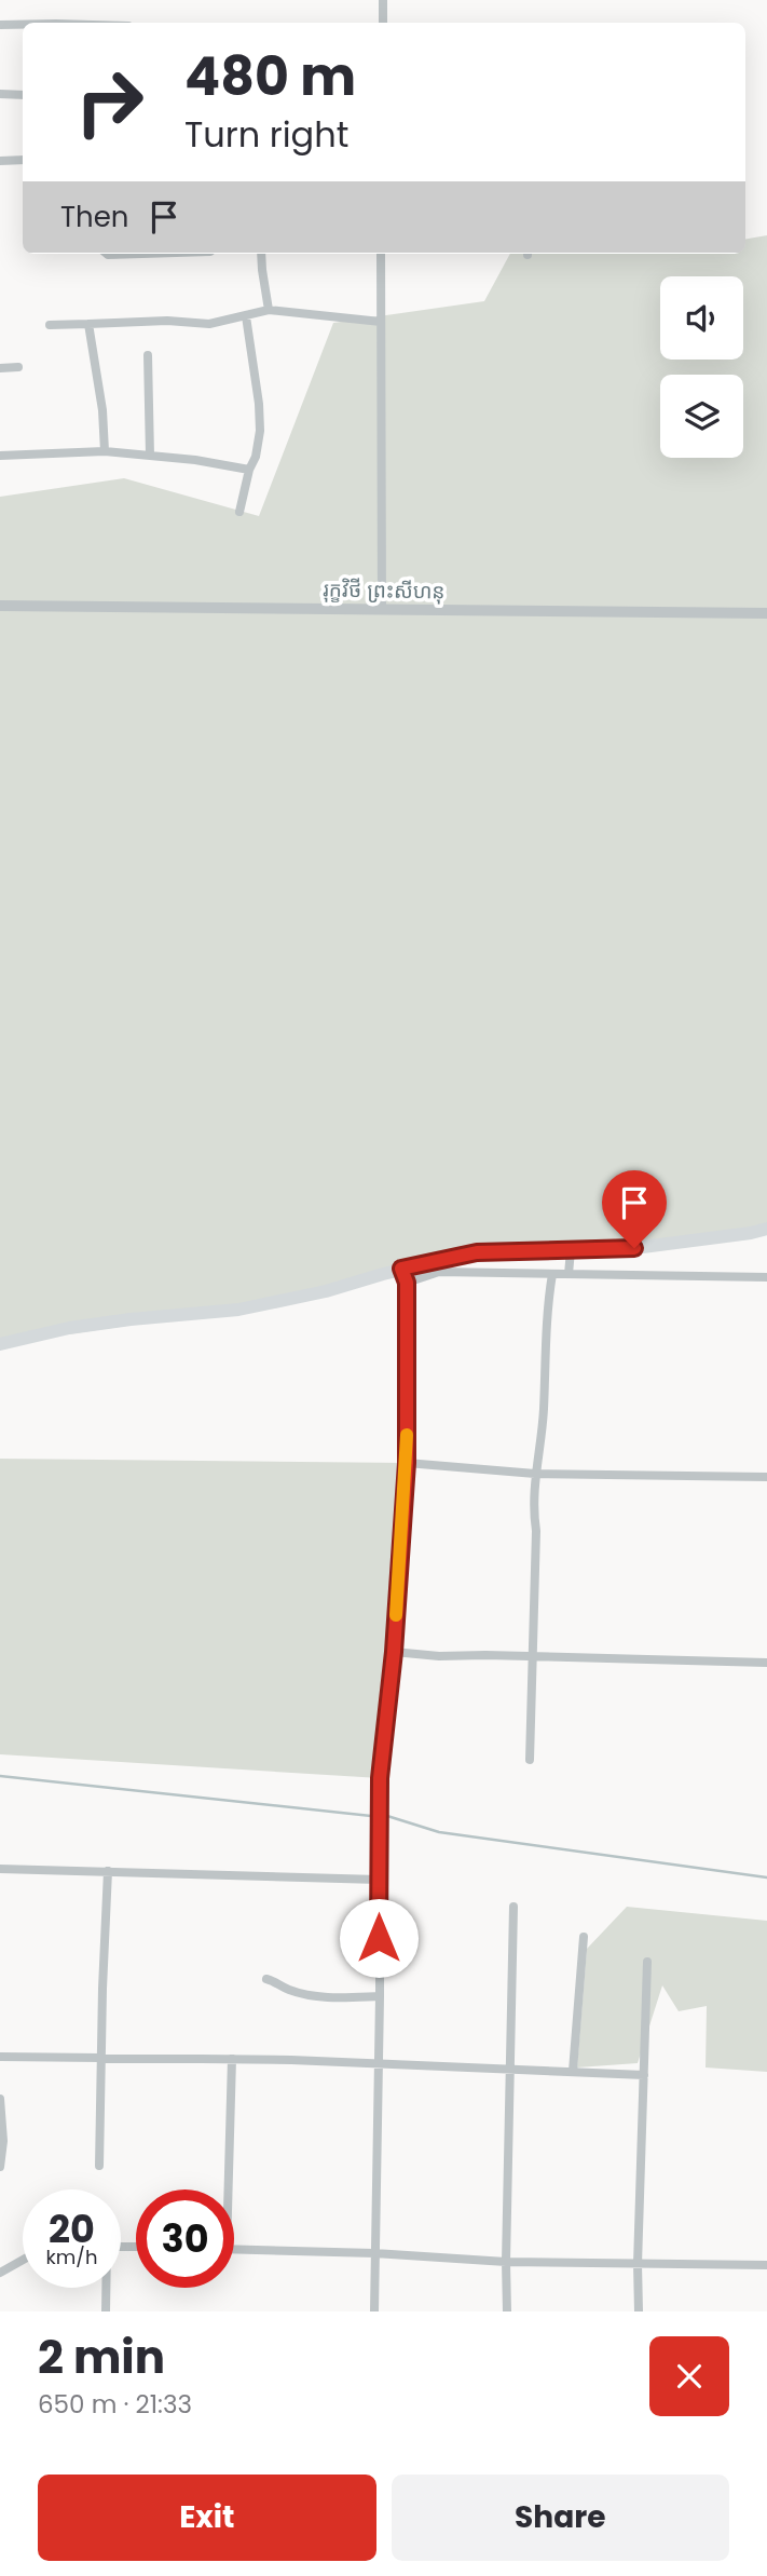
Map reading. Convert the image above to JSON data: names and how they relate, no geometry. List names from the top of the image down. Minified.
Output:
{"streets":{"street":["រុក្ខវិថី ព្រះសីហនុ"]},"page":{"turn":["480 m","Turn right"],"then":"Then","speed":"20 km/h","limit":"30","heading":["2 min","650 m · 21:33"],"buttons":["Exit","Share"]}}
